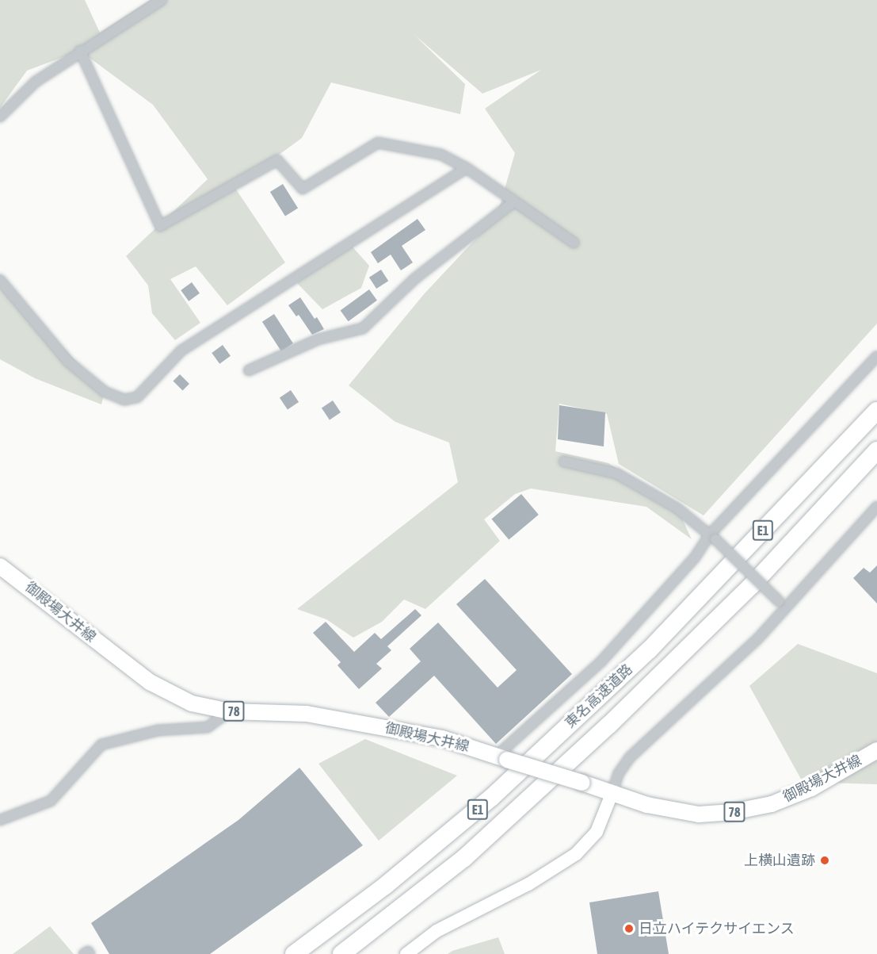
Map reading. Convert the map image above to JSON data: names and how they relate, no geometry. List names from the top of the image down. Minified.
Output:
{"streets":{"highway":["E1","東名高速道路"],"main road":["御殿場大井線","78"]},"places":["上横山遺跡","日立ハイテクサイエンス"]}
